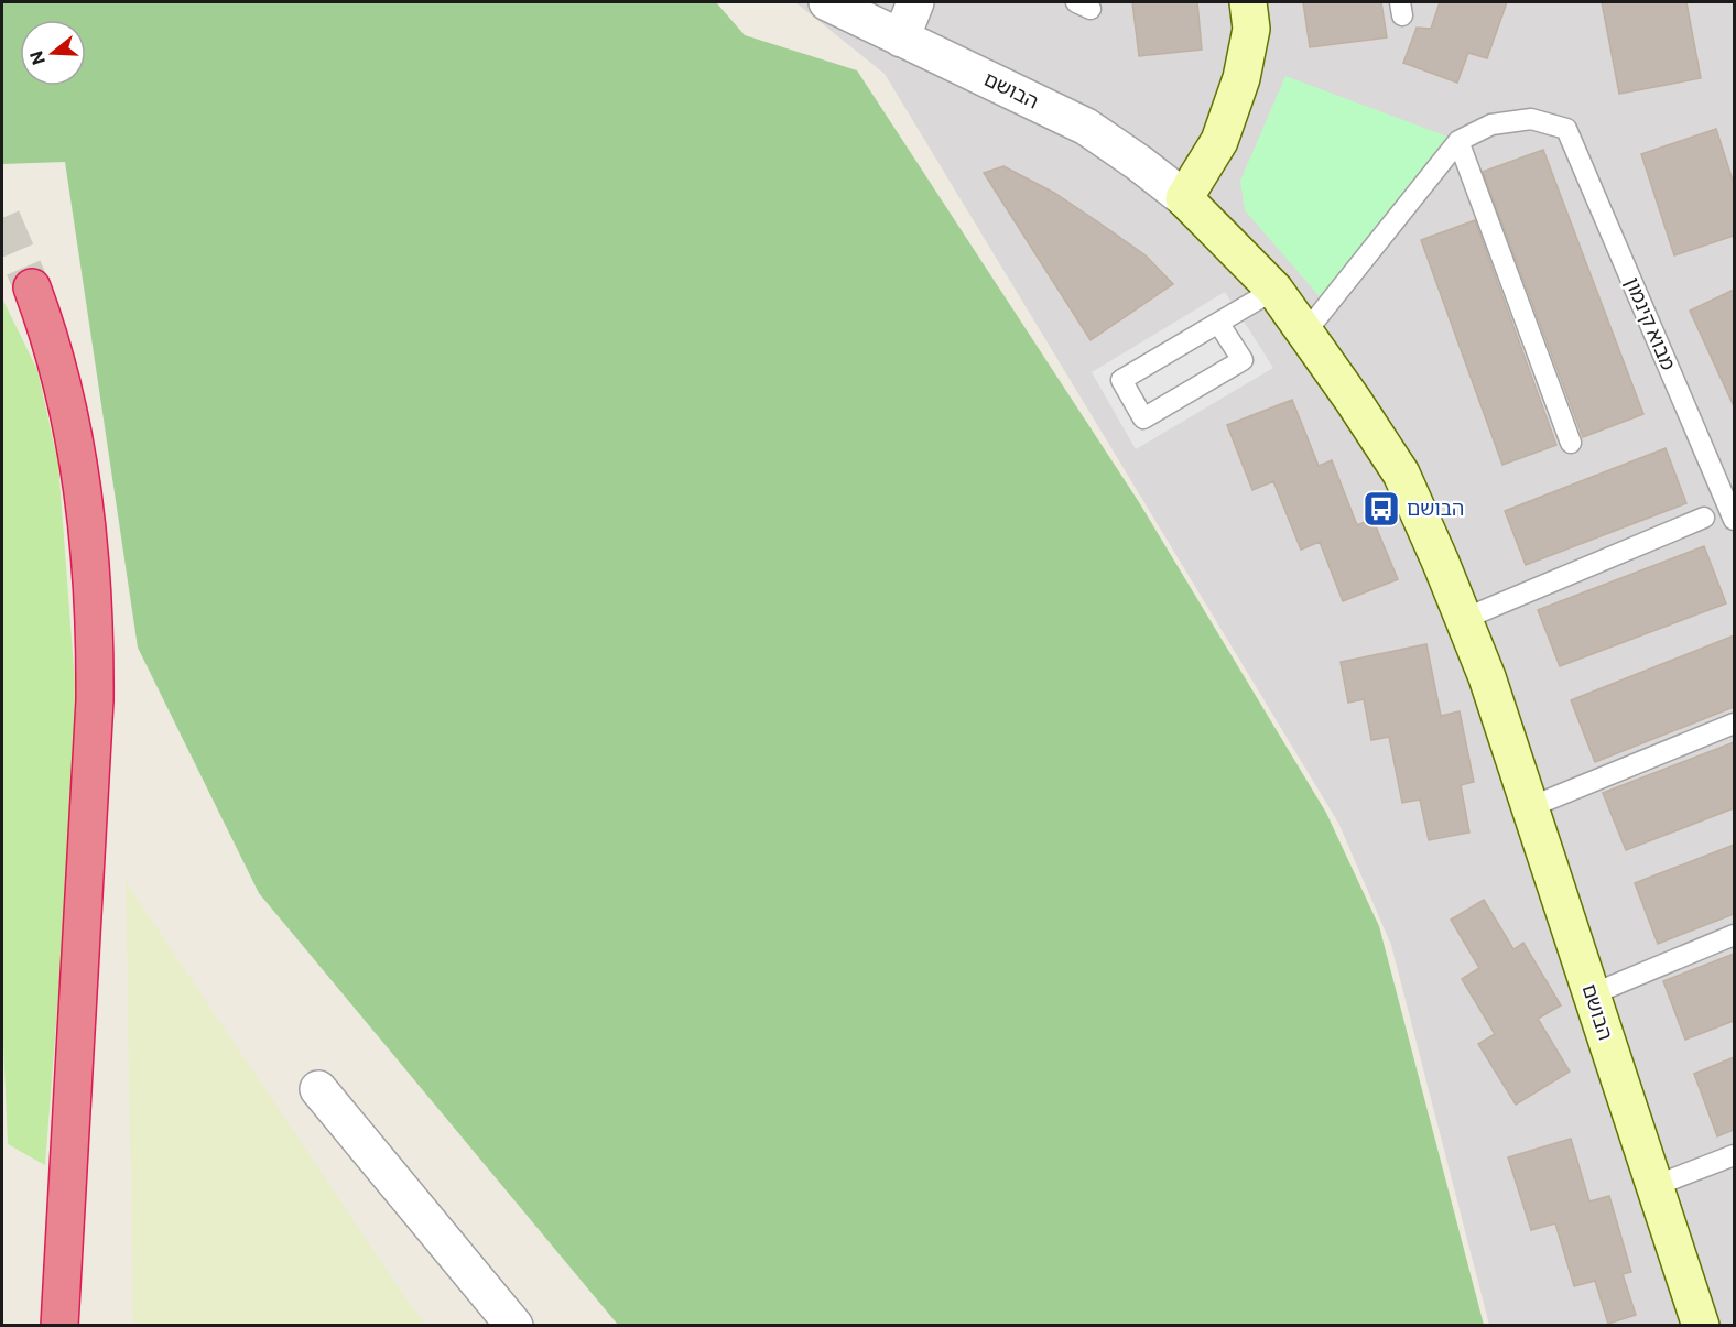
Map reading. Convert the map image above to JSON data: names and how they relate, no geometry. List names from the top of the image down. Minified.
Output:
{"streets":{"street":["הבושם"],"lane":["מבוא קינמון"]},"places":{"bus stop":["הבושם"]},"north":"left"}
